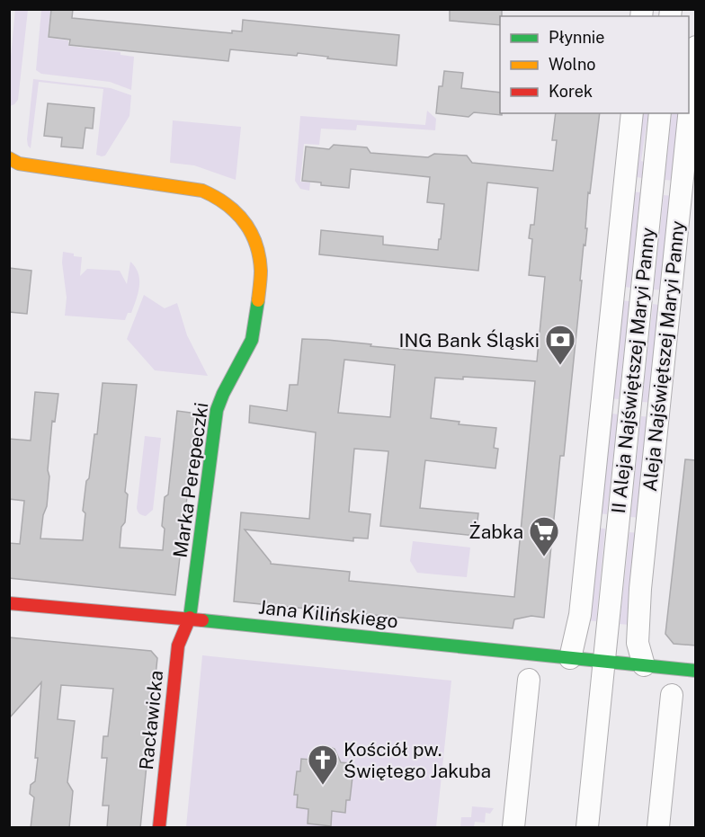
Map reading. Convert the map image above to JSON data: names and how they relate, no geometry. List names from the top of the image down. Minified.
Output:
{"streets":{"street":["Aleja Najświętszej Maryi Panny","II Aleja Najświętszej Maryi Panny","Marka Perepeczki","Jana Kilińskiego","Racławicka"]},"crossings":[["Aleja Najświętszej Maryi Panny","Jana Kilińskiego"],["II Aleja Najświętszej Maryi Panny","Jana Kilińskiego"],["Marka Perepeczki","Jana Kilińskiego"],["Marka Perepeczki","Racławicka"],["Jana Kilińskiego","Racławicka"]],"places":{"bank":["ING Bank Śląski"],"supermarket":["Żabka"],"church":["Kościół pw. Świętego Jakuba"]},"legend":["Płynnie","Wolno","Korek"]}
